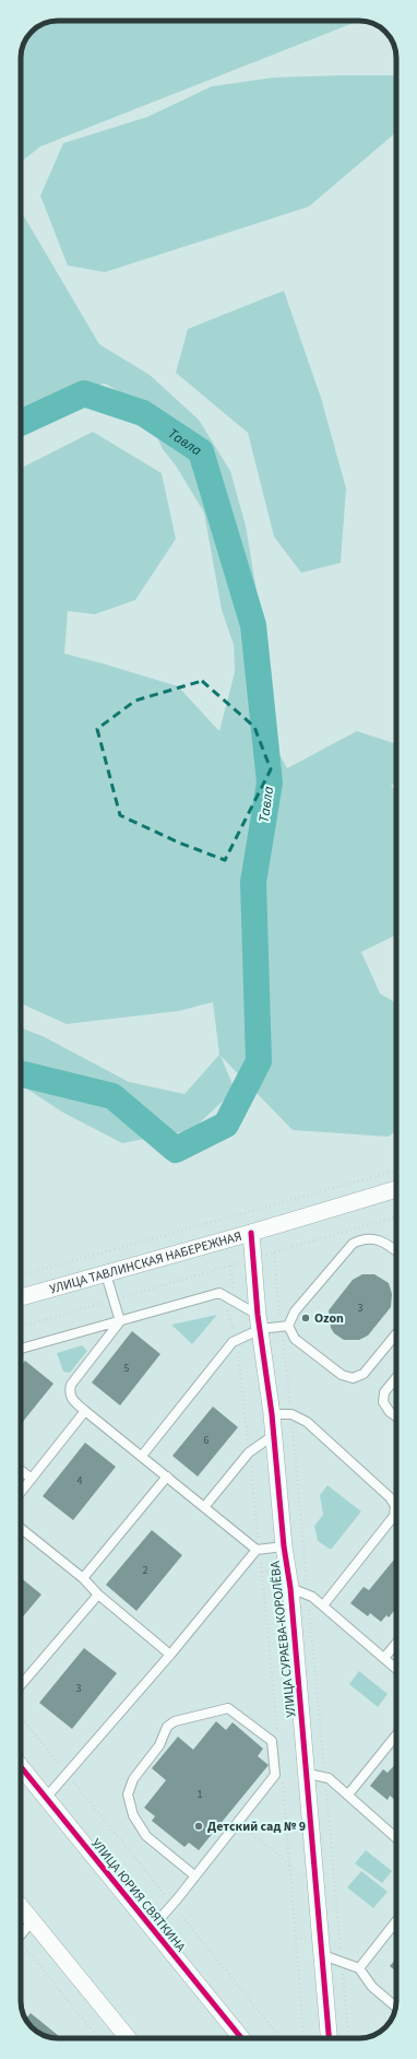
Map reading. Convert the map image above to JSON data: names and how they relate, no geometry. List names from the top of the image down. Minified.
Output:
{"streets":{"street":["УЛИЦА ТАВЛИНСКАЯ НАБЕРЕЖНАЯ","УЛИЦА СУРАЕВА-КОРОЛЁВА","УЛИЦА ЮРИЯ СВЯТКИНА"]},"crossings":[["УЛИЦА ТАВЛИНСКАЯ НАБЕРЕЖНАЯ","УЛИЦА СУРАЕВА-КОРОЛЁВА"]],"water":["Тавла"],"places":["Ozon","Детский сад № 9"],"house_numbers":["3","5","6","4","2","3","1"]}
